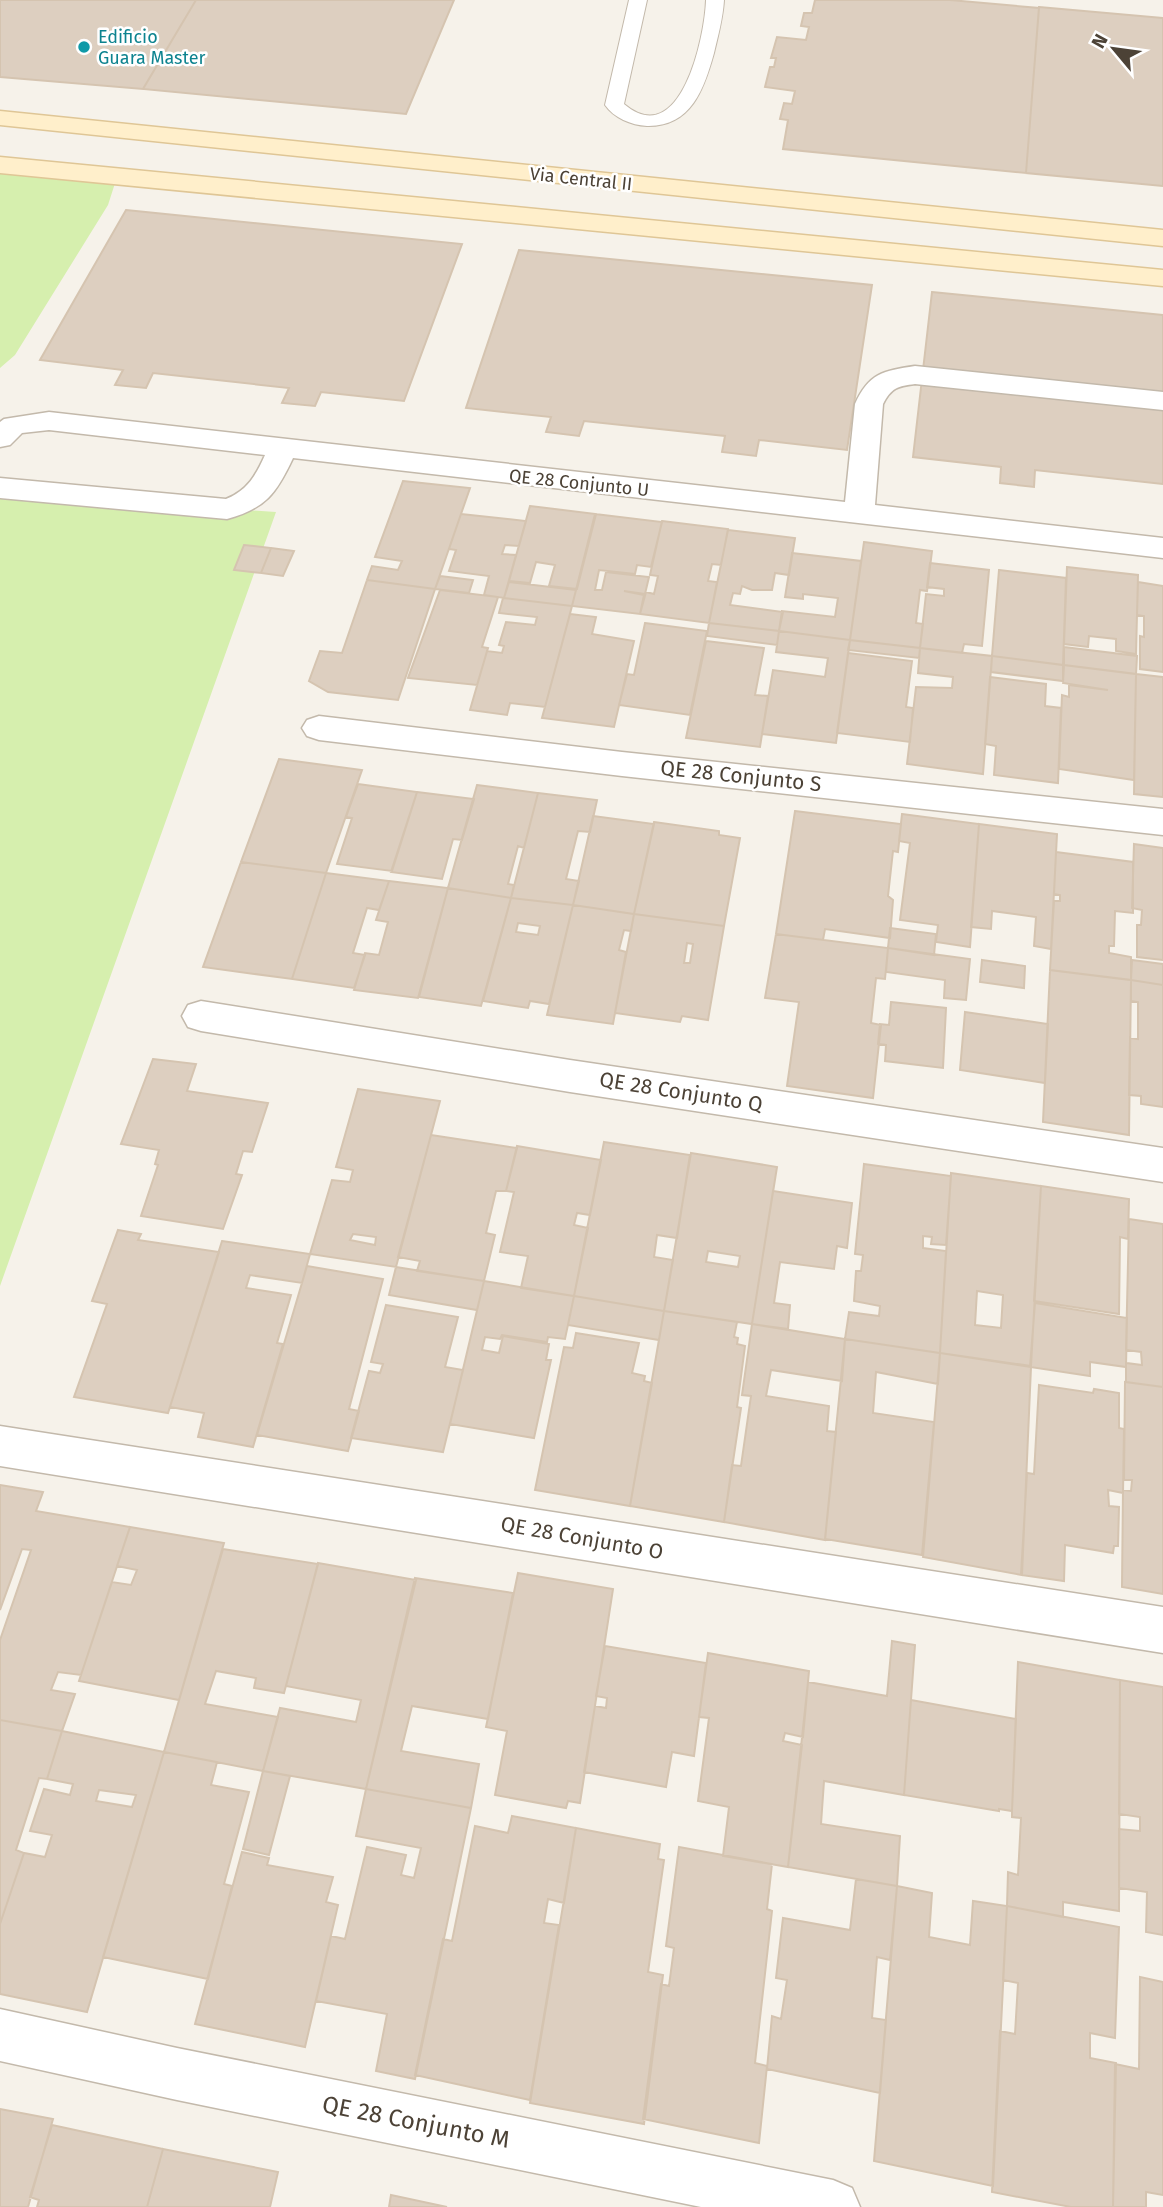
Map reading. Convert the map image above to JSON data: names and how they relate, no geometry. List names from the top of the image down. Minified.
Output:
{"streets":{"street":["Via Central II","QE 28 Conjunto U","QE 28 Conjunto S","QE 28 Conjunto Q","QE 28 Conjunto O","QE 28 Conjunto M"]},"places":["Edificio Guara Master"],"north":"top left"}
